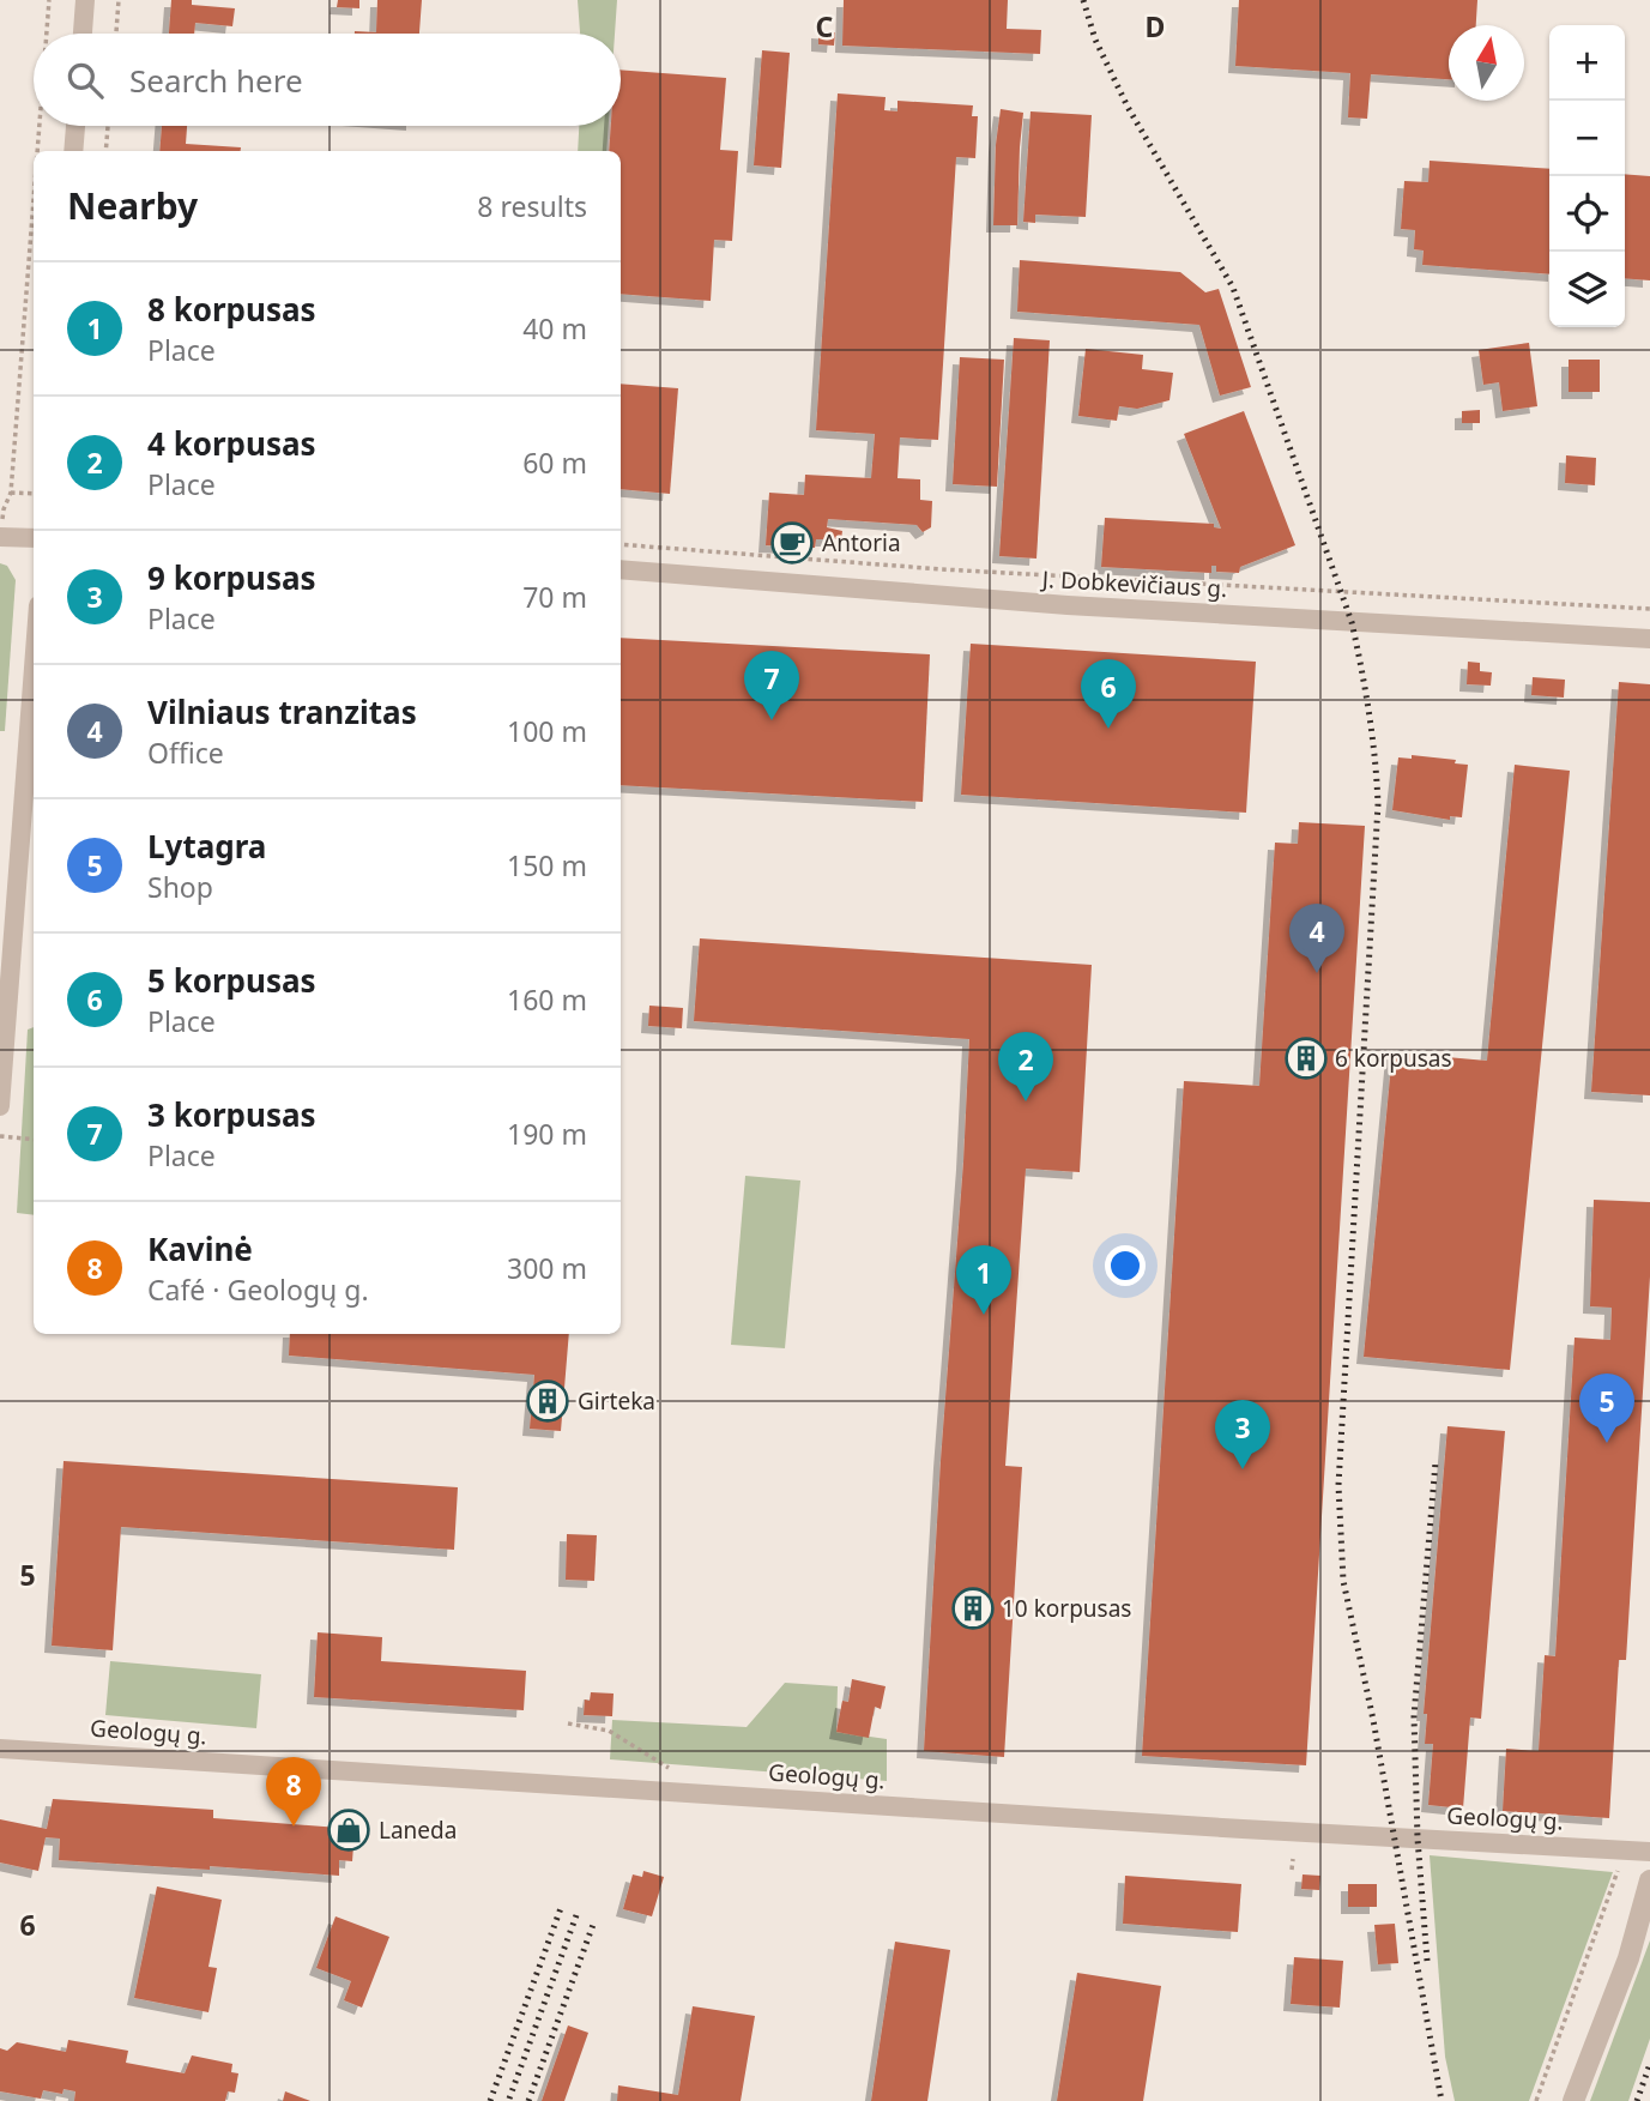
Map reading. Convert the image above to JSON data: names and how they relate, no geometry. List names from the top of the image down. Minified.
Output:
{"streets":{"street":["J. Dobkevičiaus g.","Geologų g."]},"places":{"cafe":["Antoria"],"building":["6 korpusas","Girteka","10 korpusas"],"shop":["Laneda"]},"north":"top","page":{"map_buttons":["+","−"],"search":"Search here","heading":["Nearby","8 results"],"list":[{"mark":"1","name":"8 korpusas","note":"Place","value":"40 m"},{"mark":"2","name":"4 korpusas","note":"Place","value":"60 m"},{"mark":"3","name":"9 korpusas","note":"Place","value":"70 m"},{"mark":"4","name":"Vilniaus tranzitas","note":"Office","value":"100 m"},{"mark":"5","name":"Lytagra","note":"Shop","value":"150 m"},{"mark":"6","name":"5 korpusas","note":"Place","value":"160 m"},{"mark":"7","name":"3 korpusas","note":"Place","value":"190 m"},{"mark":"8","name":"Kavinė","note":"Café · Geologų g.","value":"300 m"}],"pins":["7","6","4","2","1","5","3","8"]},"grid":{"columns":["C","D"],"rows":["5","6"]}}
